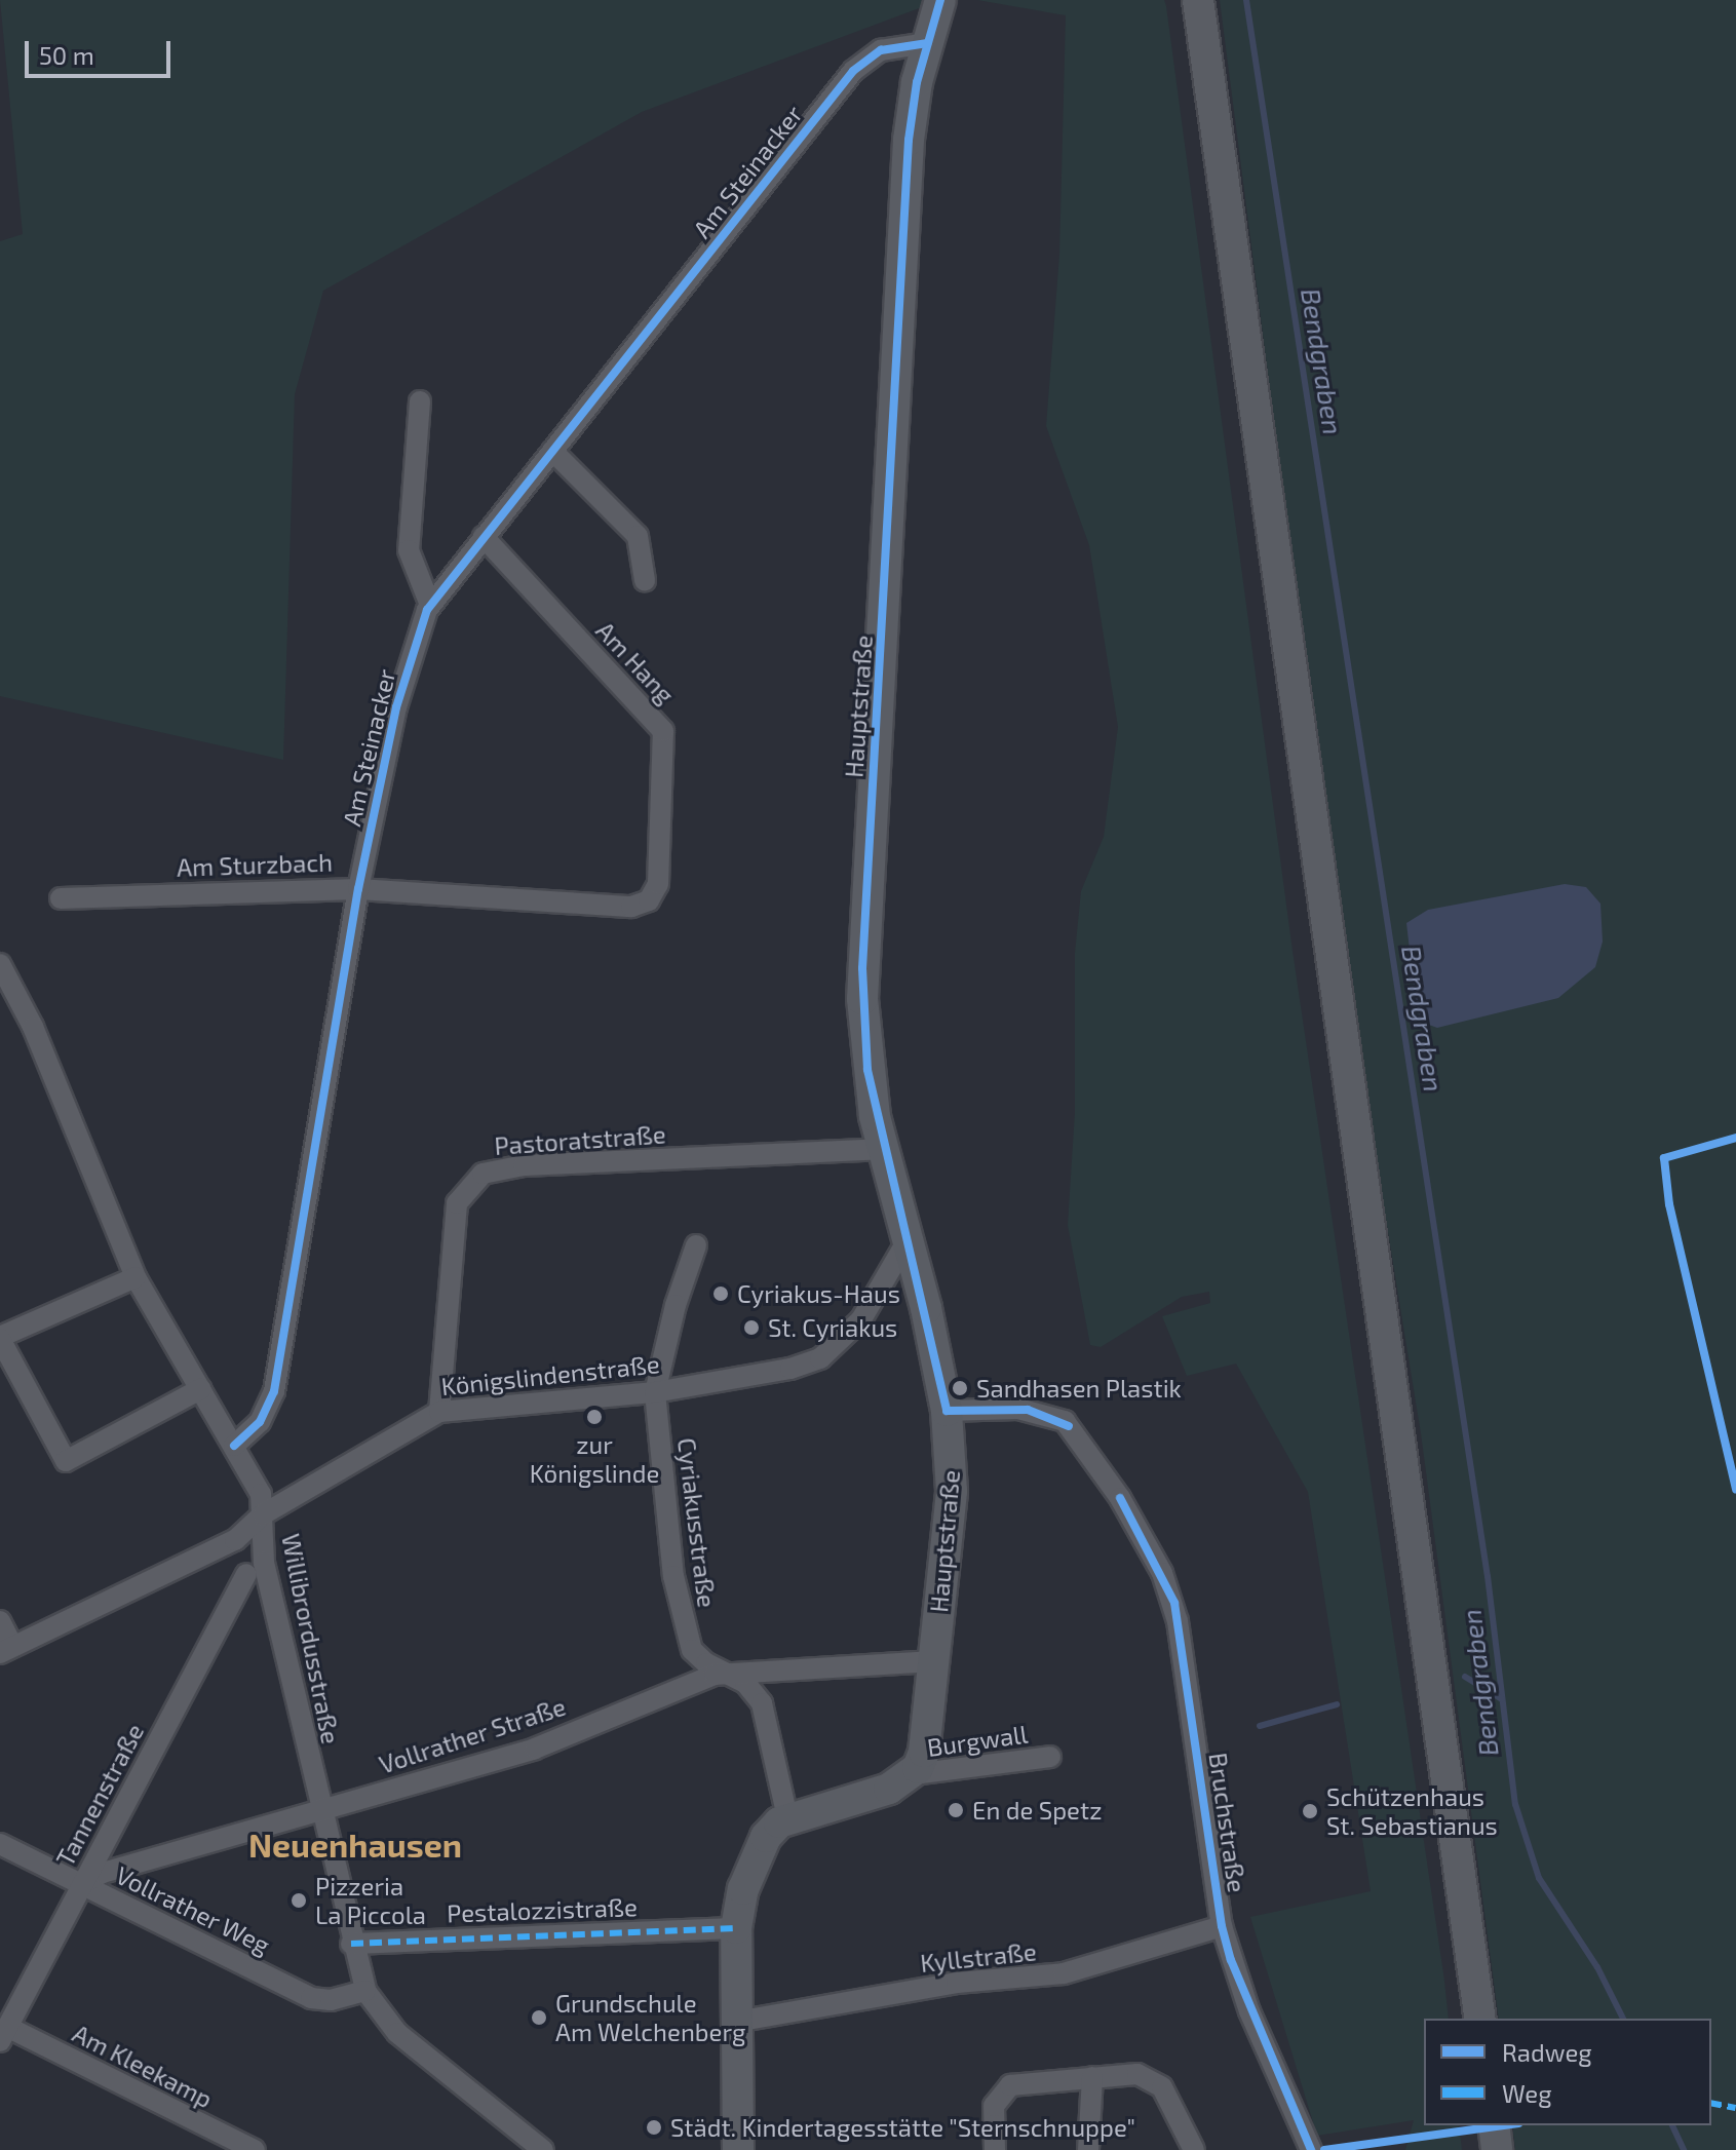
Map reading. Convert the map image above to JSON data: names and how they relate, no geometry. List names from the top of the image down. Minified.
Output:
{"streets":{"street":["Am Steinacker","Am Hang","Hauptstraße","Am Sturzbach","Pastoratstraße","Königslindenstraße","Cyriakusstraße","Willibrordusstraße","Vollrather Straße","Burgwall","Tannenstraße","Bruchstraße","Vollrather Weg","Pestalozzistraße","Kyllstraße","Am Kleekamp"]},"crossings":[["Am Steinacker","Am Hang"],["Am Steinacker","Hauptstraße"],["Am Steinacker","Am Sturzbach"],["Am Steinacker","Willibrordusstraße"],["Am Hang","Am Sturzbach"],["Hauptstraße","Pastoratstraße"],["Hauptstraße","Königslindenstraße"],["Hauptstraße","Vollrather Straße"],["Hauptstraße","Burgwall"],["Hauptstraße","Bruchstraße"],["Pastoratstraße","Königslindenstraße"],["Königslindenstraße","Cyriakusstraße"],["Königslindenstraße","Willibrordusstraße"],["Cyriakusstraße","Vollrather Straße"],["Willibrordusstraße","Vollrather Straße"],["Willibrordusstraße","Vollrather Weg"],["Willibrordusstraße","Pestalozzistraße"],["Vollrather Straße","Tannenstraße"],["Vollrather Straße","Vollrather Weg"],["Tannenstraße","Vollrather Weg"],["Tannenstraße","Am Kleekamp"],["Bruchstraße","Kyllstraße"]],"districts":["Neuenhausen"],"water":["Bendgraben"],"places":["Cyriakus-Haus","St. Cyriakus","Sandhasen Plastik","zur Königslinde","En de Spetz","Schützenhaus St. Sebastianus","Pizzeria La Piccola","Grundschule Am Welchenberg","Städt. Kindertagesstätte \"Sternschnuppe\""],"legend":["Radweg","Weg"],"scale_bar":"50 m"}
